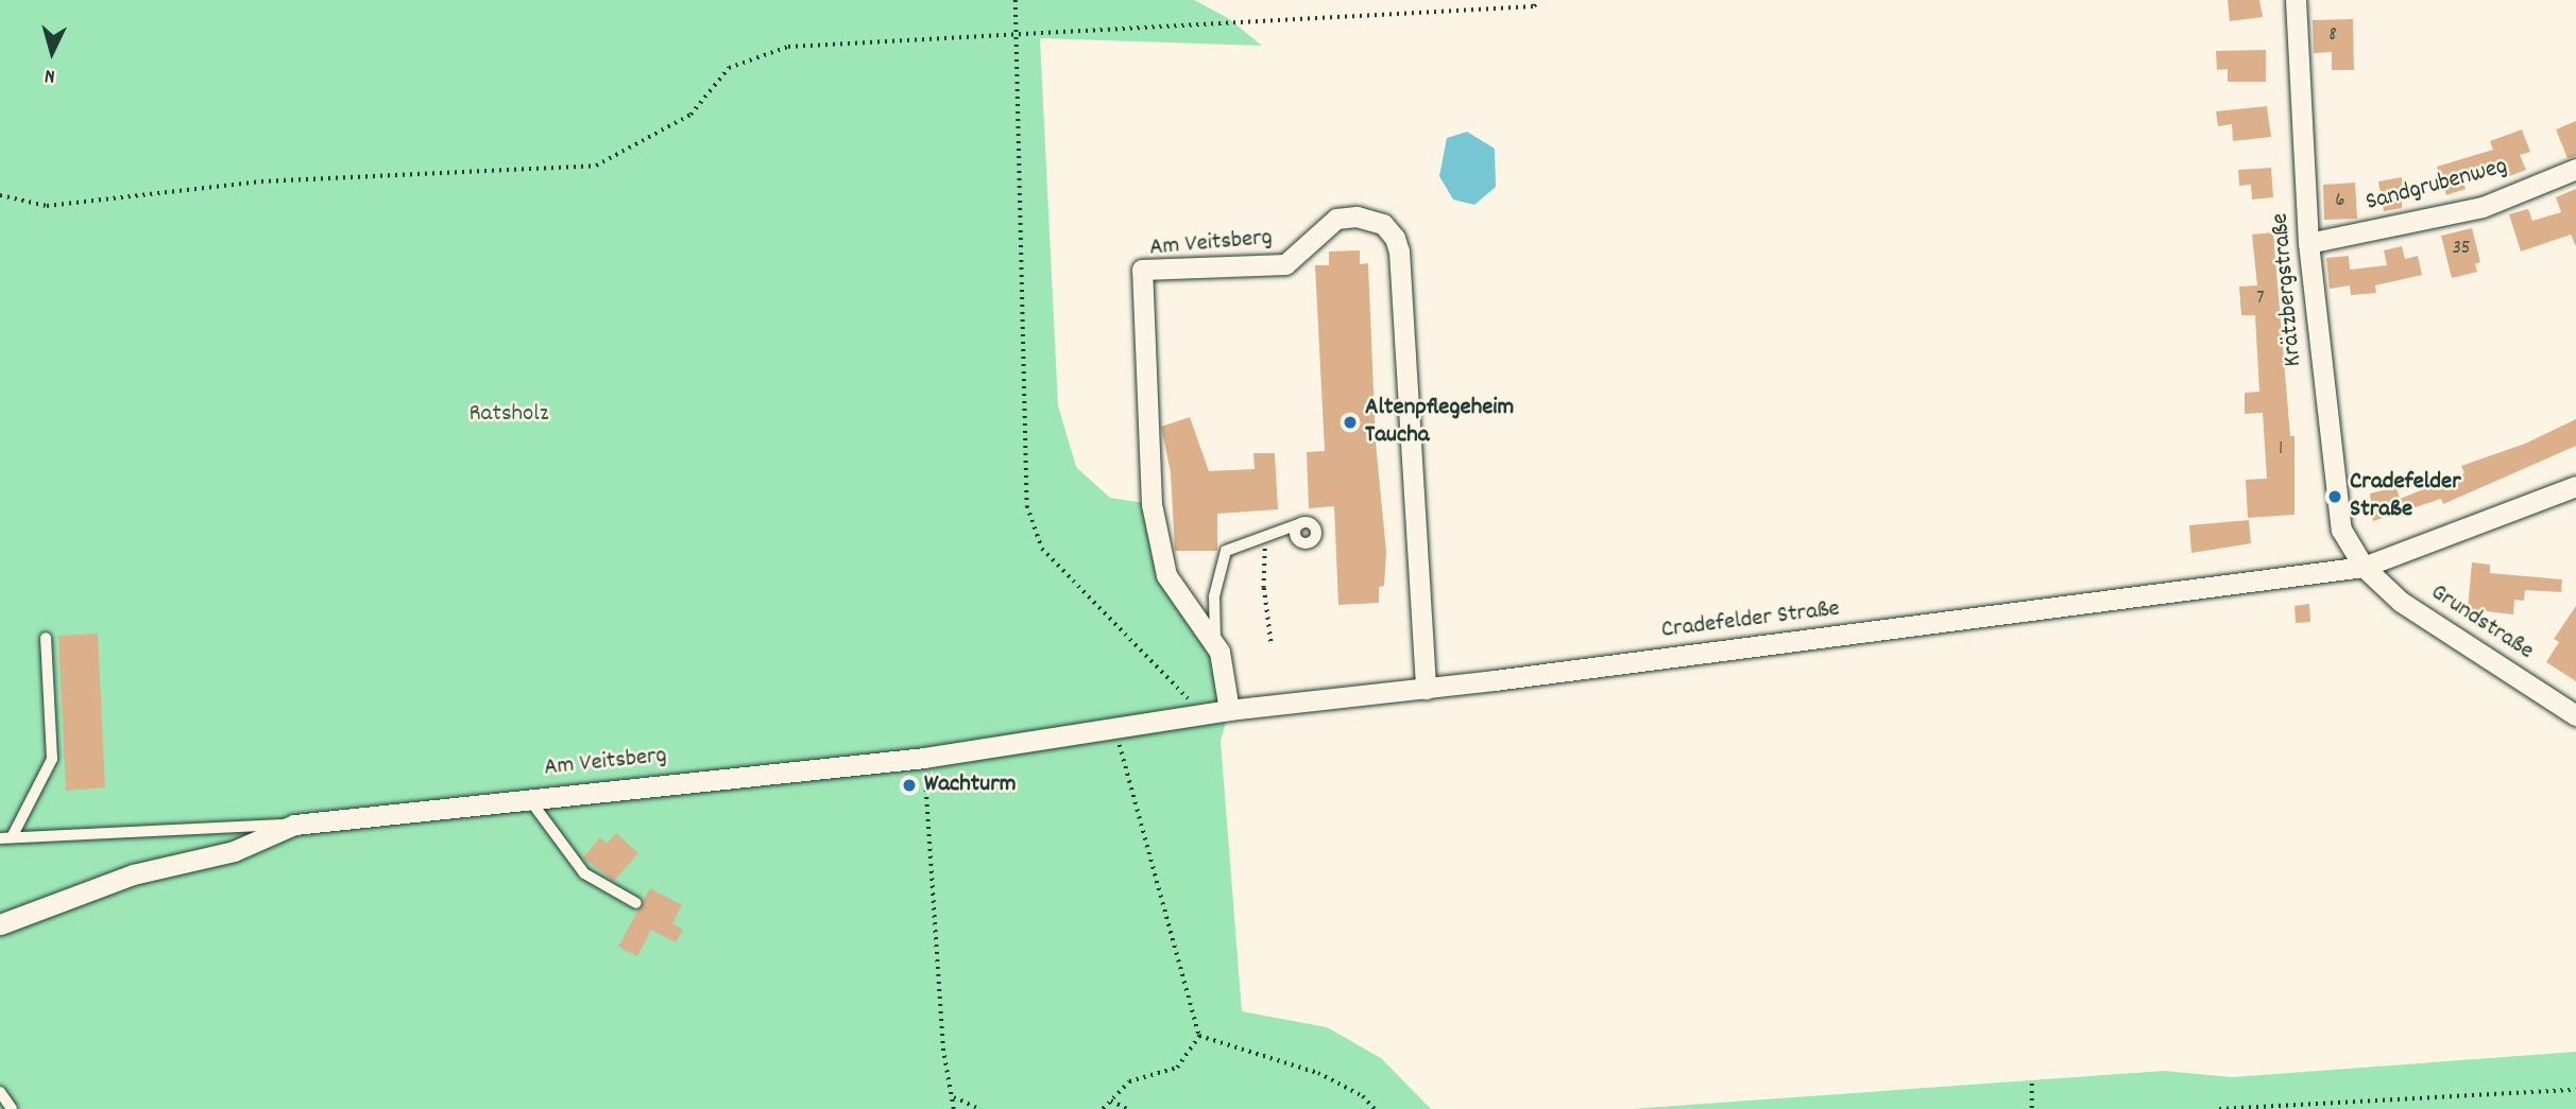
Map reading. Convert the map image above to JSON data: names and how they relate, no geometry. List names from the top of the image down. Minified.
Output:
{"streets":{"street":["Sandgrubenweg","Am Veitsberg","Krätzbergstraße","Cradefelder Straße","Grundstraße"]},"crossings":[["Sandgrubenweg","Krätzbergstraße"],["Am Veitsberg","Cradefelder Straße"],["Krätzbergstraße","Cradefelder Straße"],["Krätzbergstraße","Grundstraße"],["Cradefelder Straße","Grundstraße"]],"parks":["Ratsholz"],"places":["Altenpflegeheim Taucha","Cradefelder Straße","Wachturm"],"house_numbers":["8","6","35","7","1"],"north":"bottom"}
